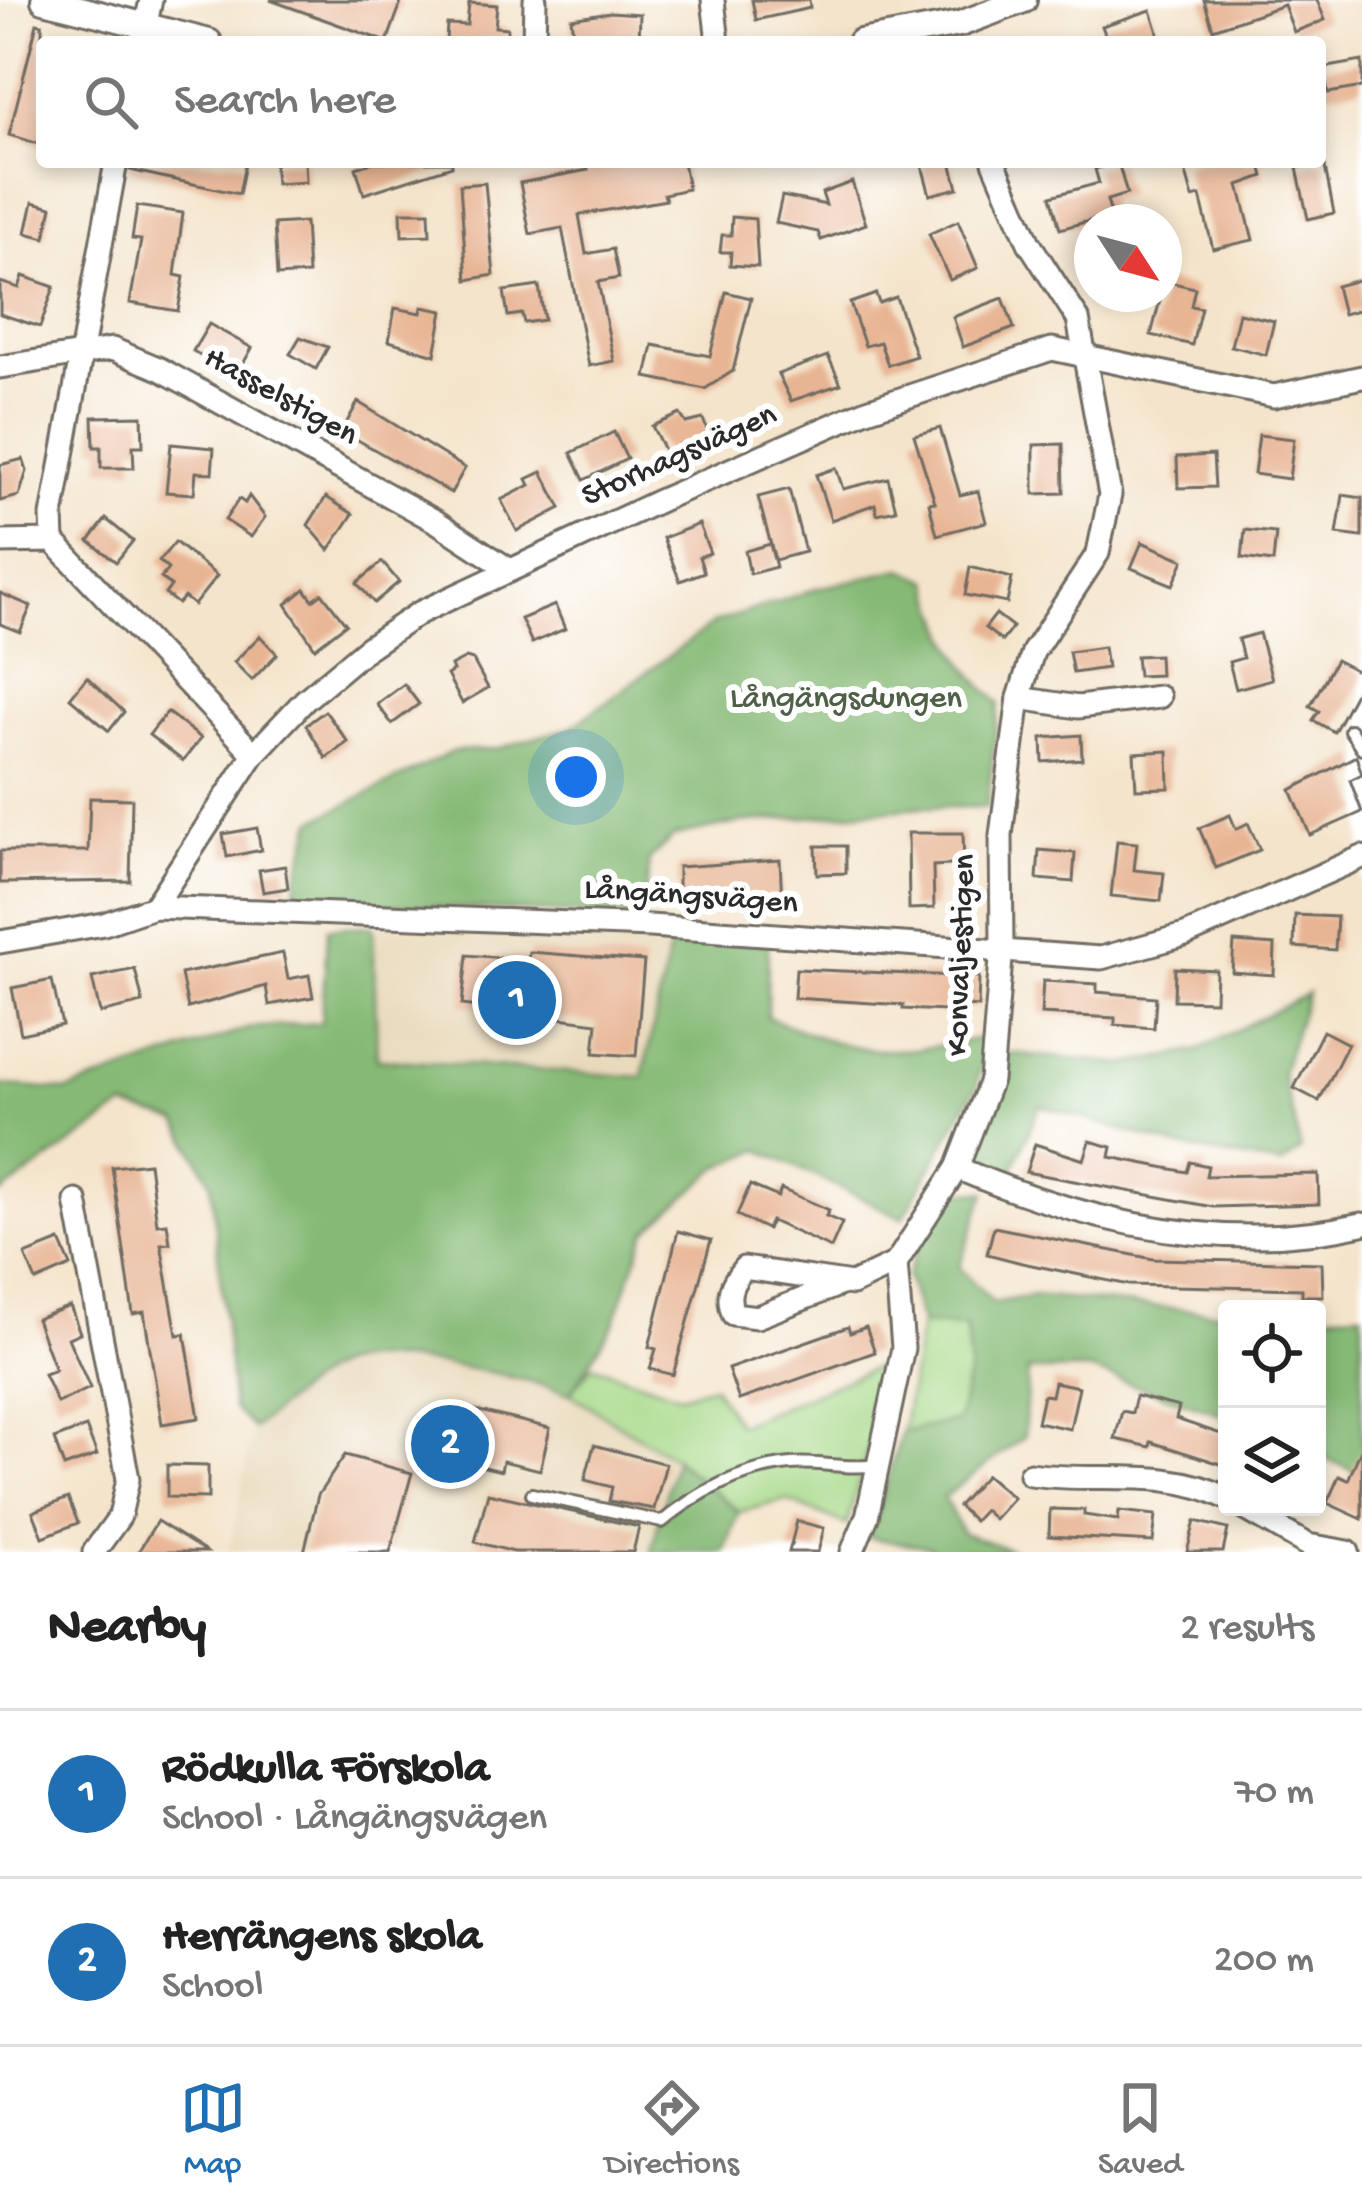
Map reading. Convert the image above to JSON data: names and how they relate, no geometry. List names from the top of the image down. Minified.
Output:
{"streets":{"street":["Hasselstigen","Storhagsvägen","Långängsvägen","Konvaljestigen"]},"crossings":[["Hasselstigen","Storhagsvägen"],["Storhagsvägen","Långängsvägen"],["Storhagsvägen","Konvaljestigen"],["Långängsvägen","Konvaljestigen"]],"parks":["Långängsdungen"],"north":"bottom right","page":{"search":"Search here","pins":["1","2"],"heading":["Nearby","2 results"],"list":[{"mark":"1","name":"Rödkulla Förskola","note":"School · Långängsvägen","value":"70 m"},{"mark":"2","name":"Herrängens skola","note":"School","value":"200 m"}],"nav":["Map","Directions","Saved"]}}
